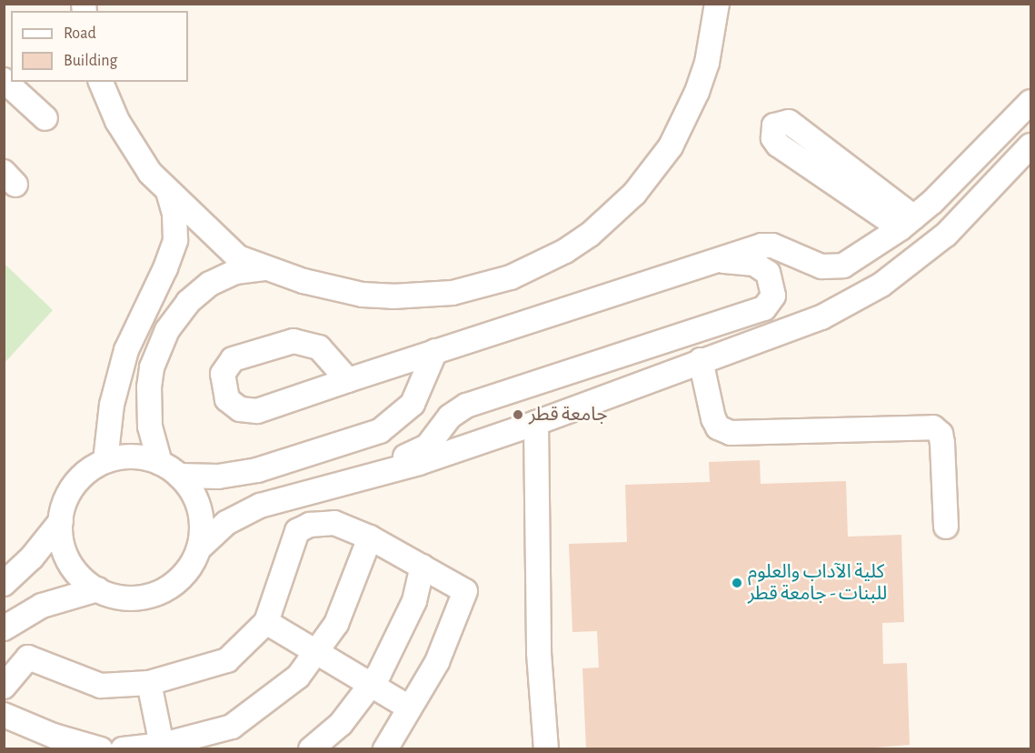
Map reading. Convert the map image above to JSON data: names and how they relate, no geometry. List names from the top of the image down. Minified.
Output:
{"places":["جامعة قطر","كلية الآداب والعلوم للبنات - جامعة قطر"],"legend":["Road","Building"]}
